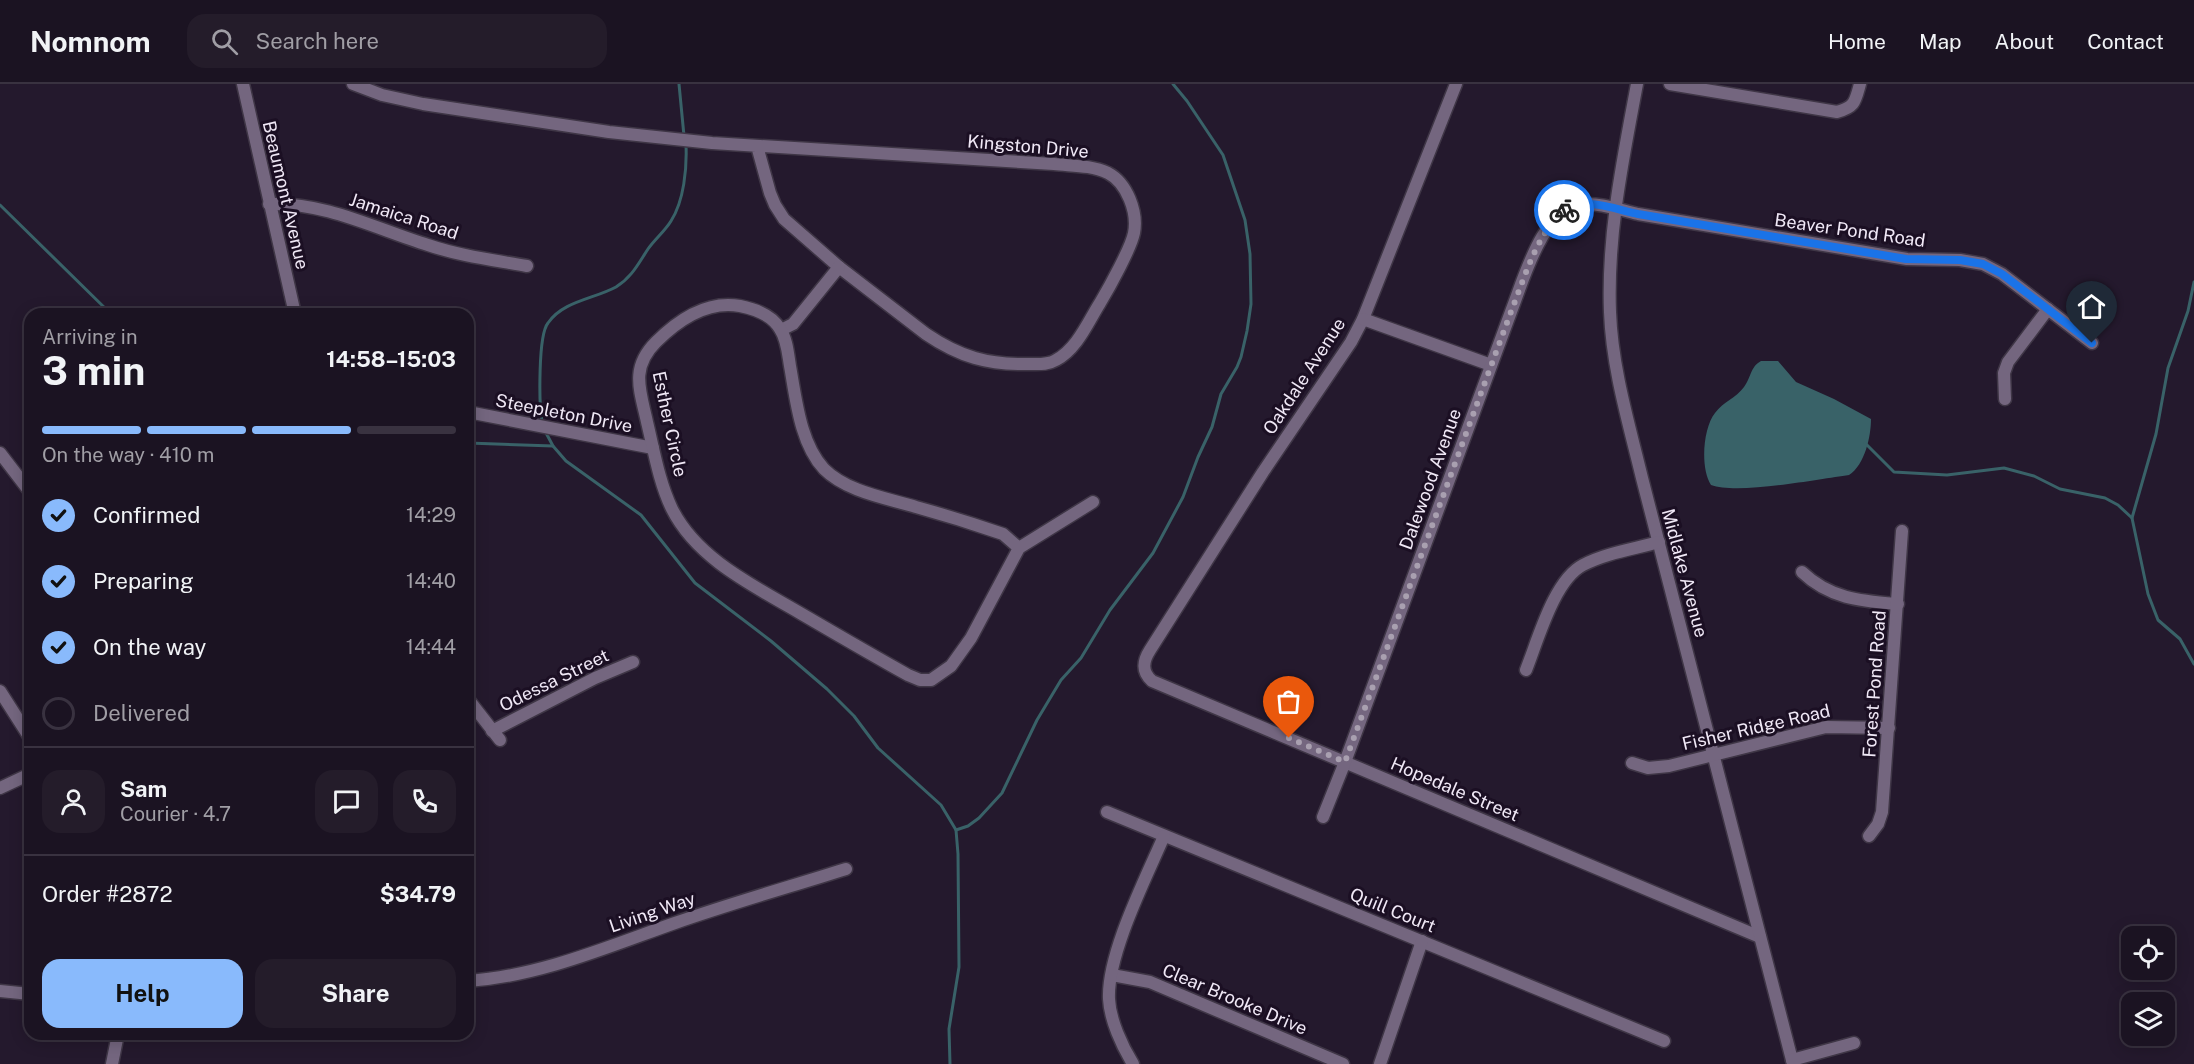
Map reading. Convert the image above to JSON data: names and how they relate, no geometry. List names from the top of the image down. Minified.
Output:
{"streets":{"street":["Kingston Drive","Beaumont Avenue","Jamaica Road","Beaver Pond Road","Oakdale Avenue","Steepleton Drive","Esther Circle","Dalewood Avenue","Midlake Avenue","Odessa Street","Forest Pond Road","Fisher Ridge Road","Hopedale Street","Quill Court","Living Way","Clear Brooke Drive"]},"crossings":[["Beaumont Avenue","Jamaica Road"],["Beaver Pond Road","Dalewood Avenue"],["Beaver Pond Road","Midlake Avenue"],["Oakdale Avenue","Hopedale Street"],["Steepleton Drive","Esther Circle"],["Dalewood Avenue","Midlake Avenue"],["Dalewood Avenue","Hopedale Street"],["Midlake Avenue","Fisher Ridge Road"],["Midlake Avenue","Hopedale Street"],["Forest Pond Road","Fisher Ridge Road"]],"page":{"header":"Nomnom","search":"Search here","nav":["Home","Map","About","Contact"],"heading":["3 min","Arriving in","14:58–15:03"],"panel":["Sam","Courier · 4.7","Order #2872","$34.79"],"bar":"On the way · 410 m","list":[["Confirmed","14:29"],["Preparing","14:40"],["On the way","14:44"],"Delivered"],"buttons":["Help","Share"]}}
